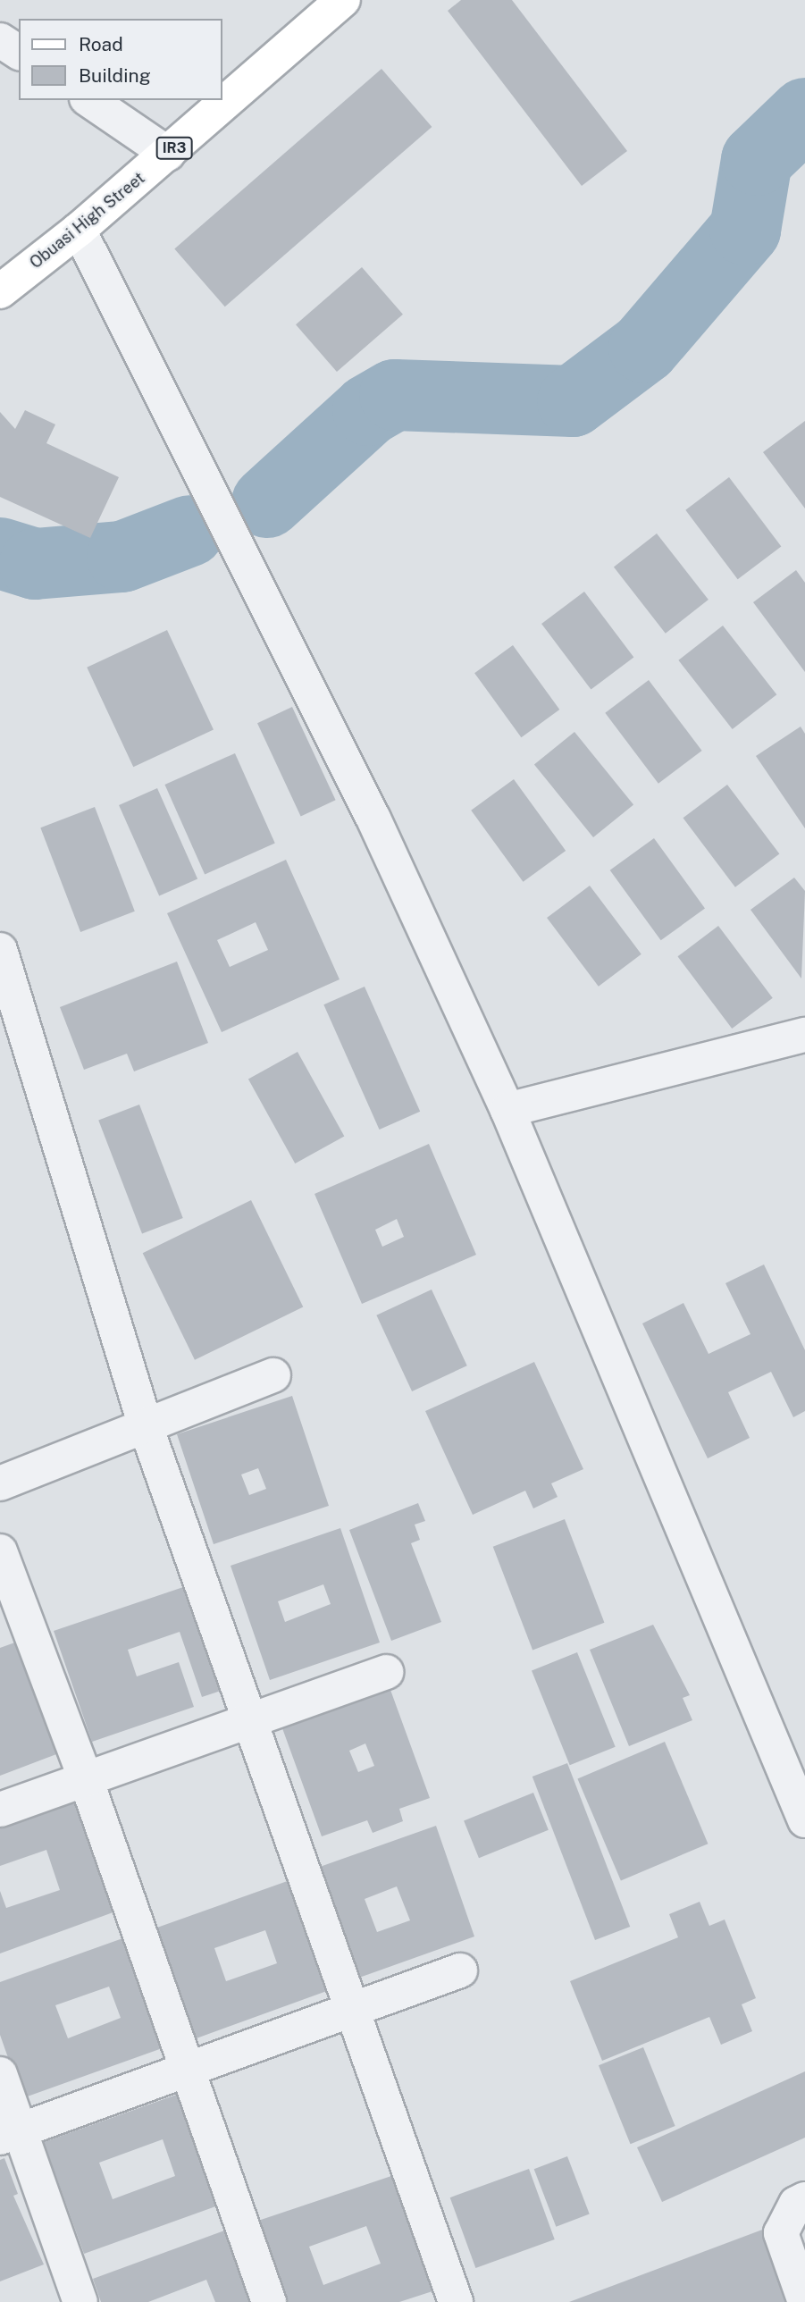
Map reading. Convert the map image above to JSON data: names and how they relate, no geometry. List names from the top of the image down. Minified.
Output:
{"streets":{"main road":["IR3","Obuasi High Street"]},"legend":["Road","Building"]}
